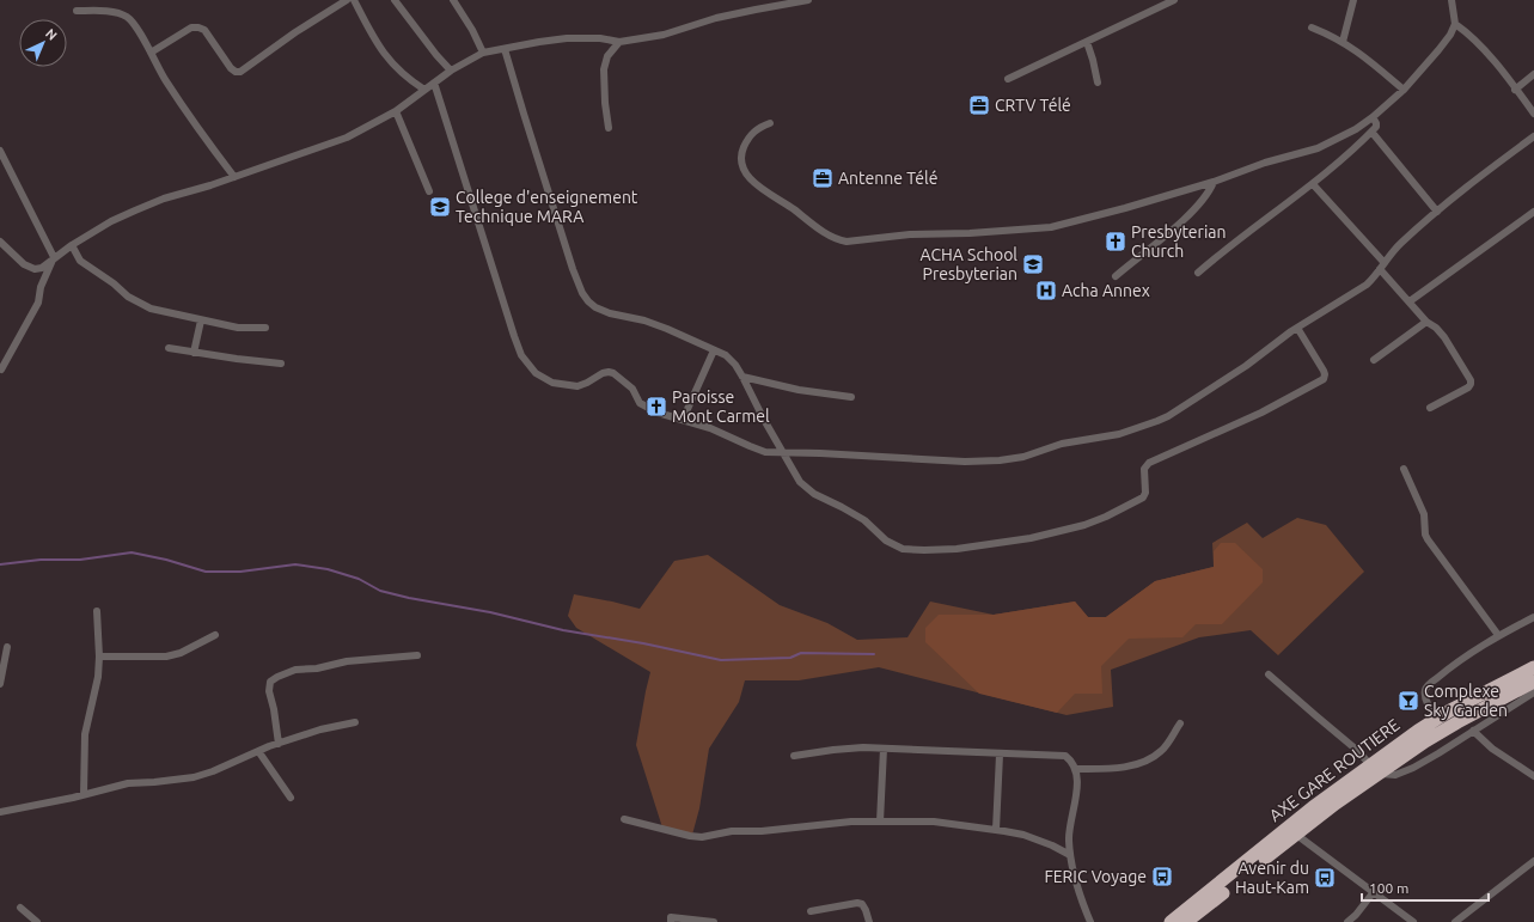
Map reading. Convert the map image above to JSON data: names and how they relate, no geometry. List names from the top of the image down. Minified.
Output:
{"streets":{"highway":["AXE GARE ROUTIERE"]},"places":{"office":["CRTV Télé","Antenne Télé"],"school or university":["College d'enseignement Technique MARA","ACHA School Presbyterian"],"church":["Presbyterian Church","Paroisse Mont Carmel"],"hospital":["Acha Annex"],"bar":["Complexe Sky Garden"],"bus stop":["FERIC Voyage","Avenir du Haut-Kam"]},"scale_bar":"100 m","north":"top right"}
